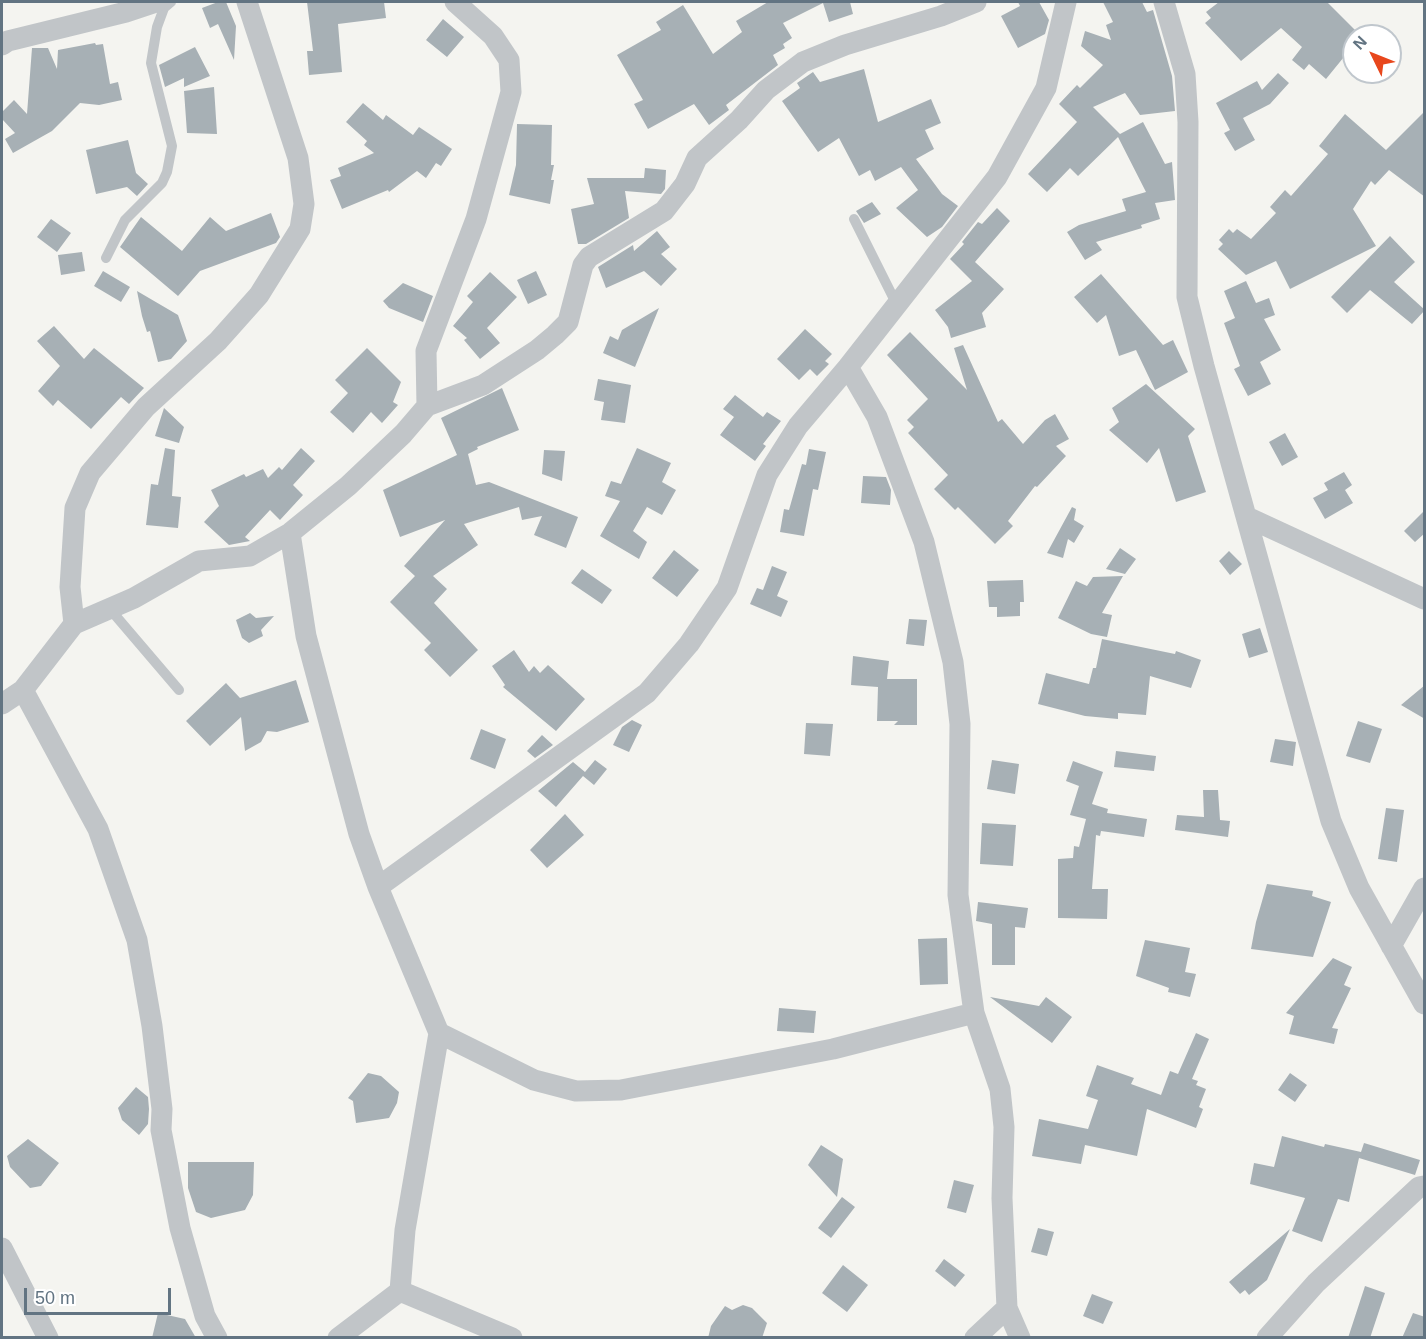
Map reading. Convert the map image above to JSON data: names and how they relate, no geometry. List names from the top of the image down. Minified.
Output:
{"scale_bar":"50 m","north":"top left"}
